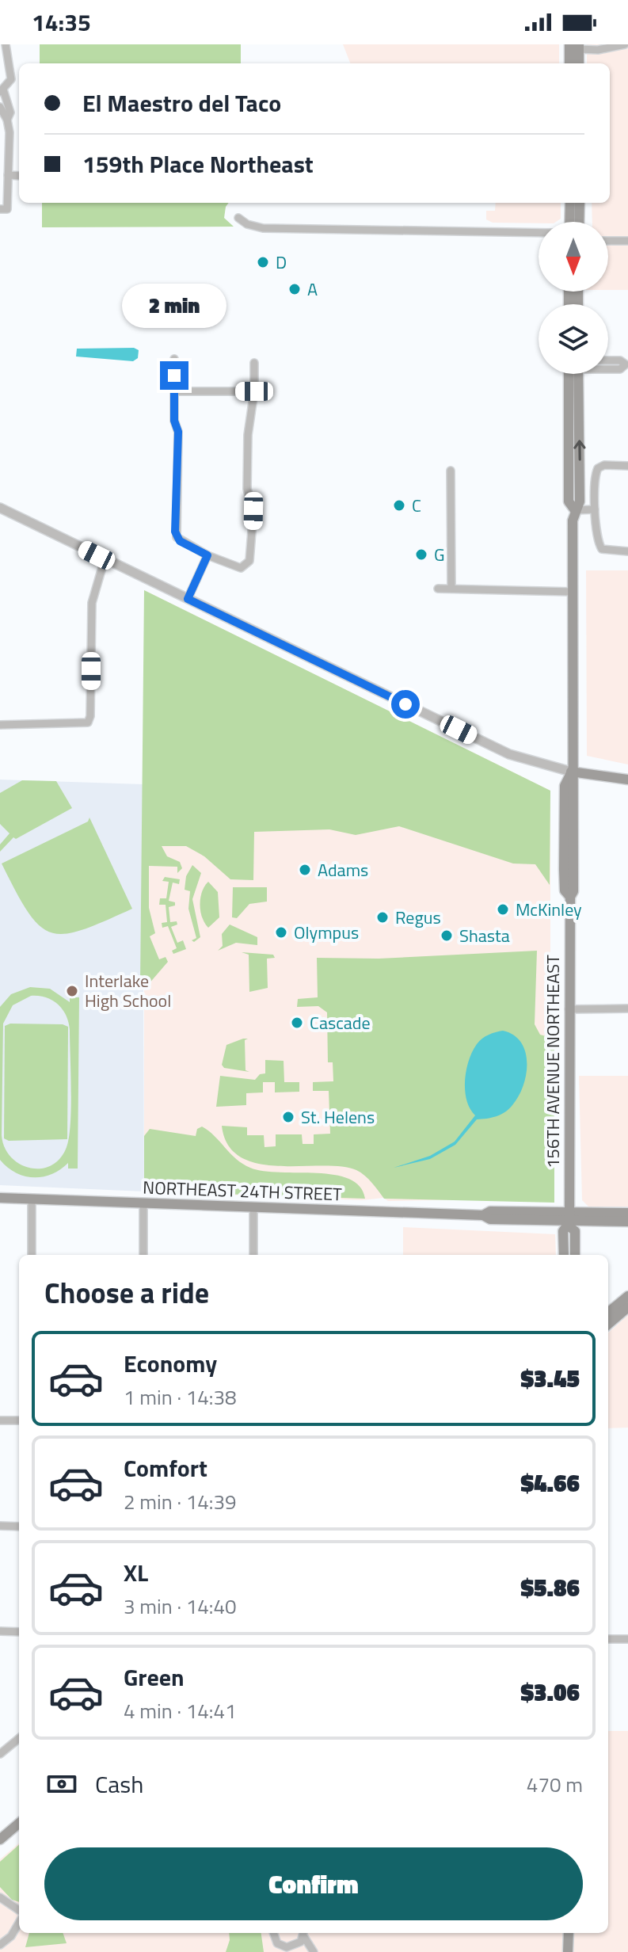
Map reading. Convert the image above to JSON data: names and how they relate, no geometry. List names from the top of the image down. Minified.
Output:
{"streets":{"main road":["156TH AVENUE NORTHEAST","NORTHEAST 24TH STREET"]},"crossings":[["156TH AVENUE NORTHEAST","NORTHEAST 24TH STREET"]],"places":["D","A","C","G","Adams","McKinley","Regus","Olympus","Shasta","Interlake High School","Cascade","St. Helens"],"north":"bottom","page":{"status":"14:35","banner":["El Maestro del Taco","159th Place Northeast"],"bubble":"2 min","heading":"Choose a ride","list":[{"name":"Economy","note":"1 min · 14:38","value":"$3.45"},{"name":"Comfort","note":"2 min · 14:39","value":"$4.66"},{"name":"XL","note":"3 min · 14:40","value":"$5.86"},{"name":"Green","note":"4 min · 14:41","value":"$3.06"}],"pay":["Cash","470 m"],"buttons":"Confirm"}}
